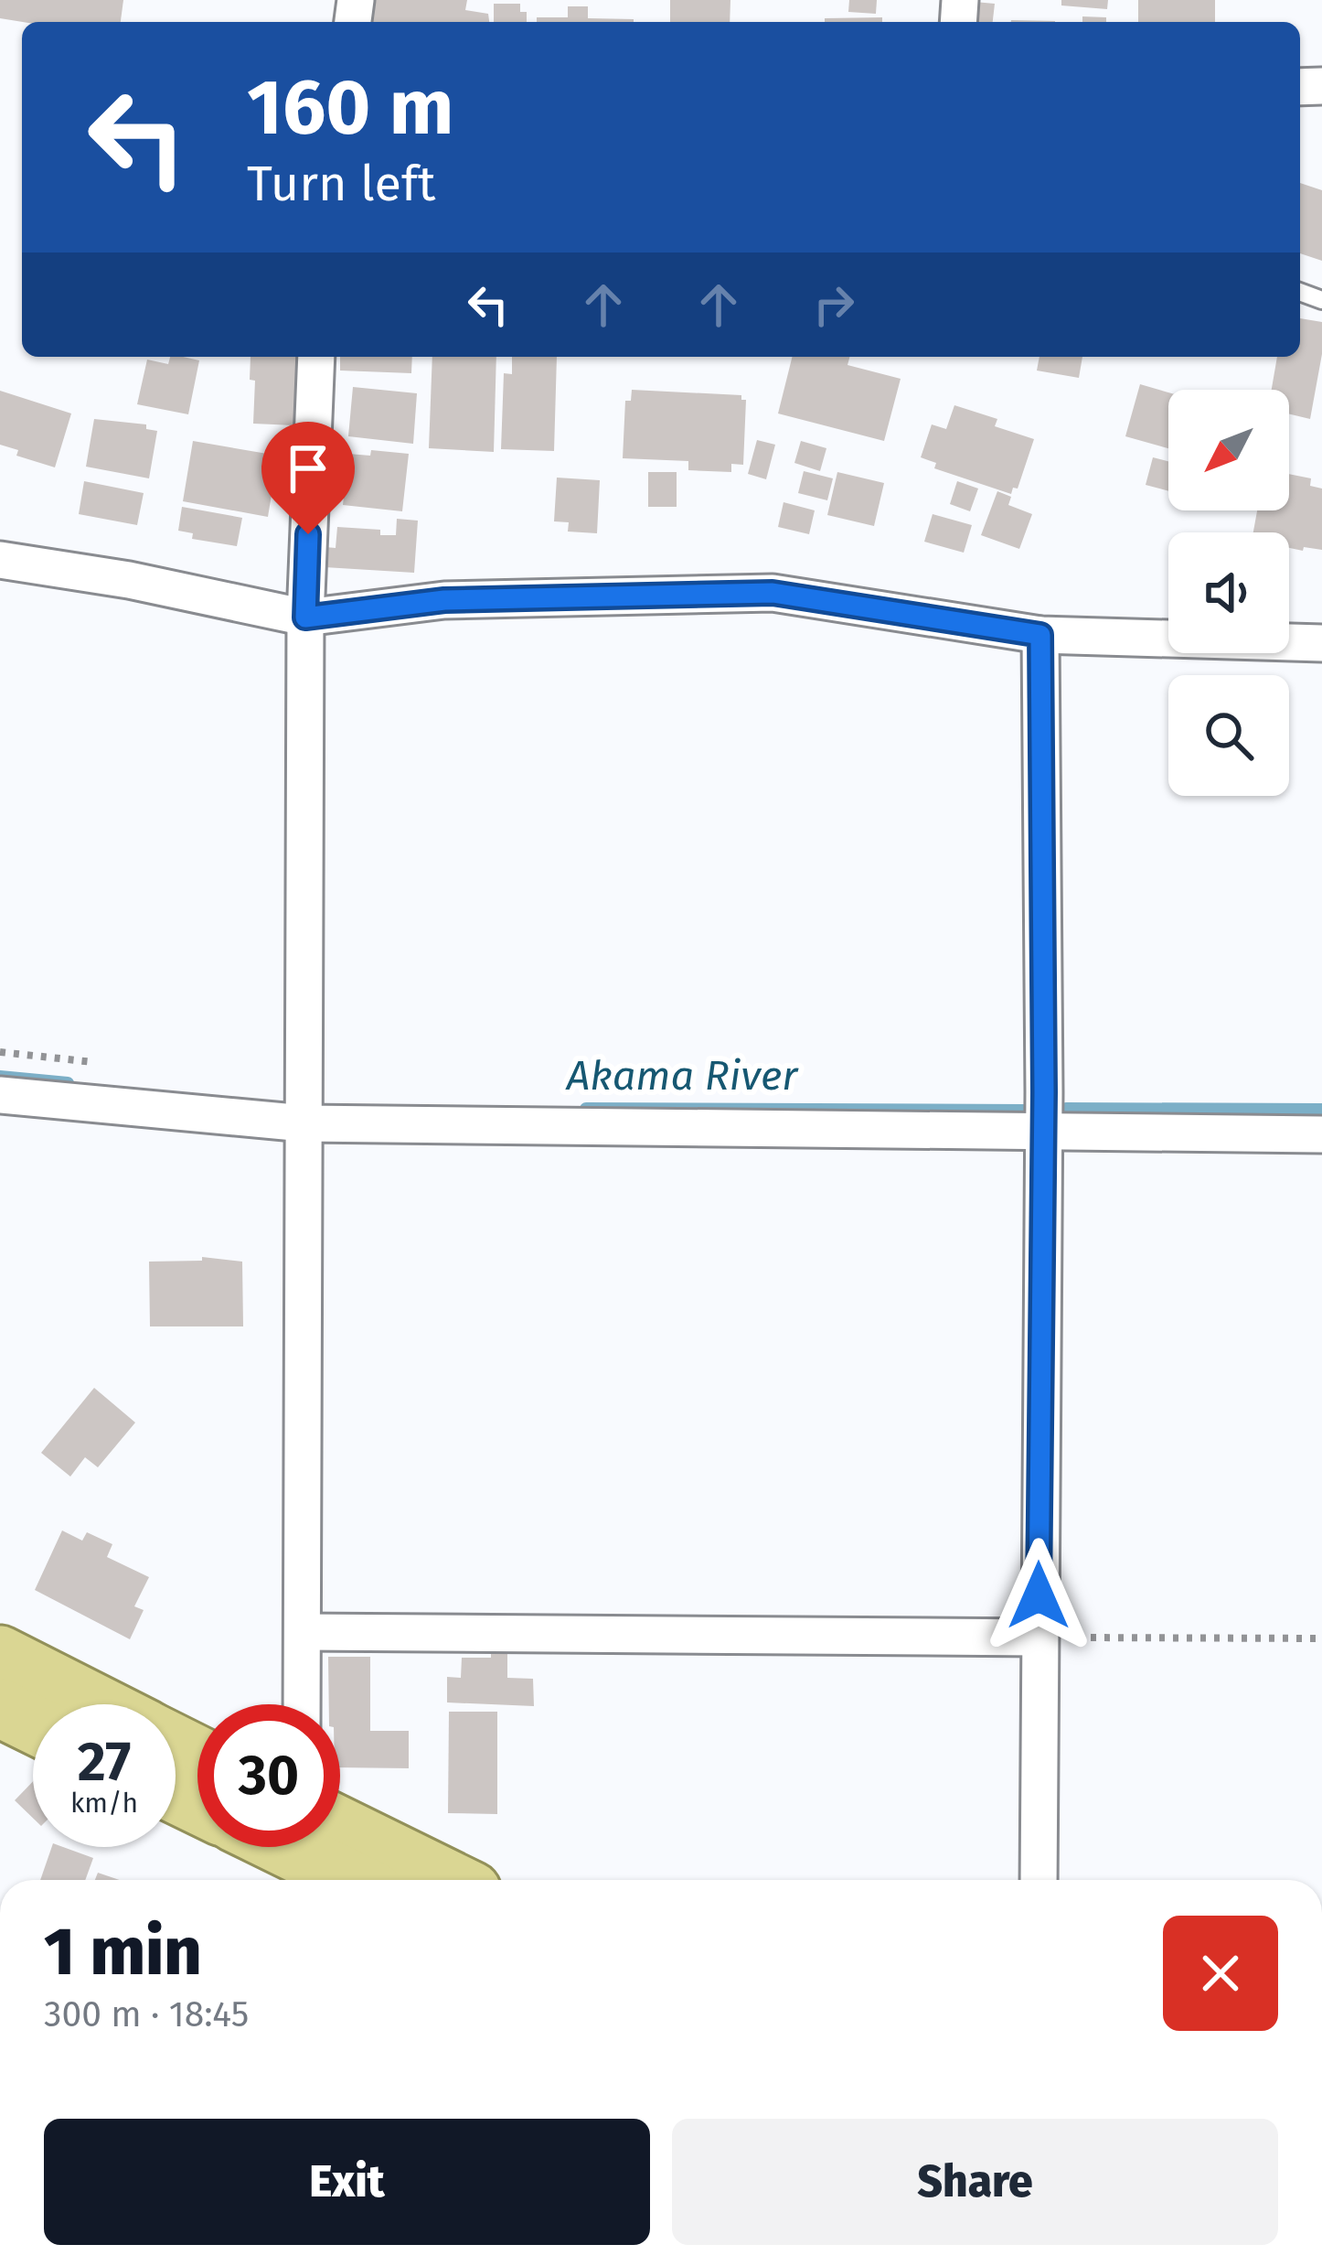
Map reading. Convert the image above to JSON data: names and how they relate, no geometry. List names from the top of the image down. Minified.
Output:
{"water":["Akama River"],"north":"bottom left","page":{"turn":["160 m","Turn left"],"speed":"27 km/h","limit":"30","heading":["1 min","300 m · 18:45"],"buttons":["Exit","Share"]}}
